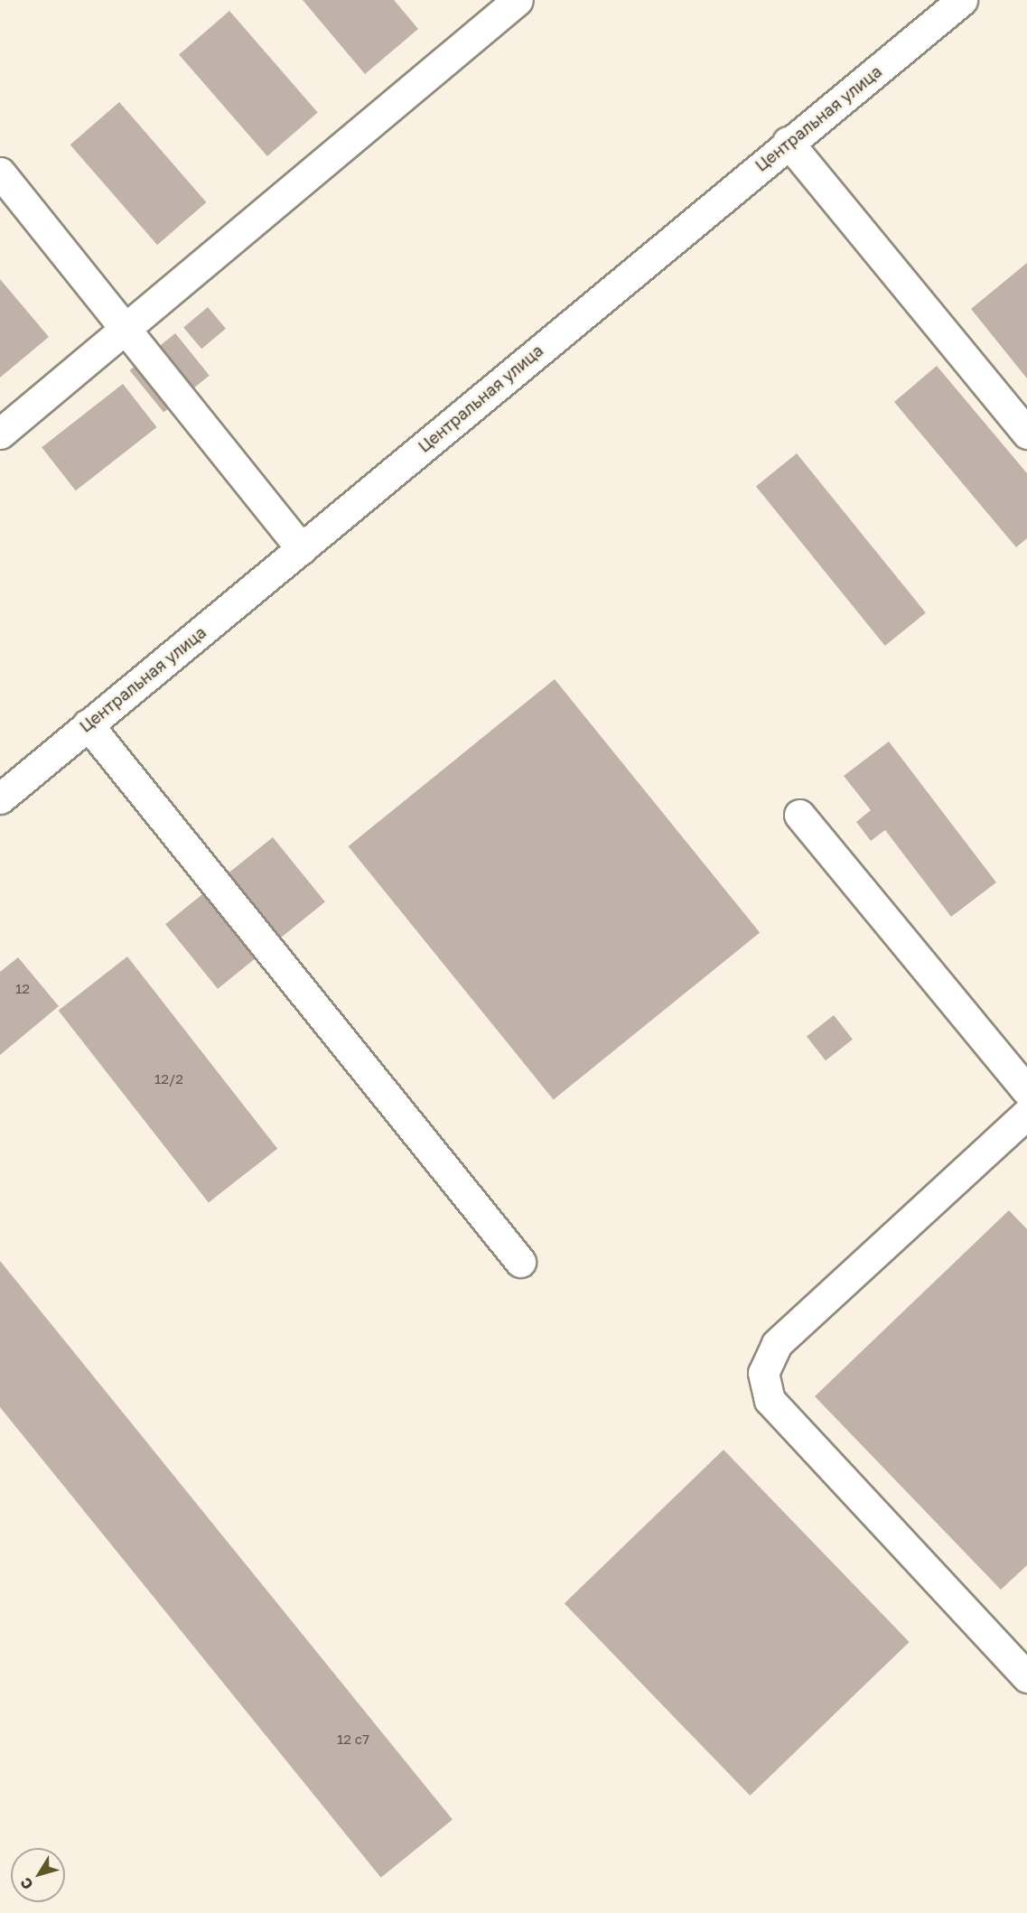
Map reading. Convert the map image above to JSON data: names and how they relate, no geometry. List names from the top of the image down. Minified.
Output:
{"streets":{"street":["Центральная улица"]},"house_numbers":["12","12/2","12 с7"],"north":"bottom left"}
